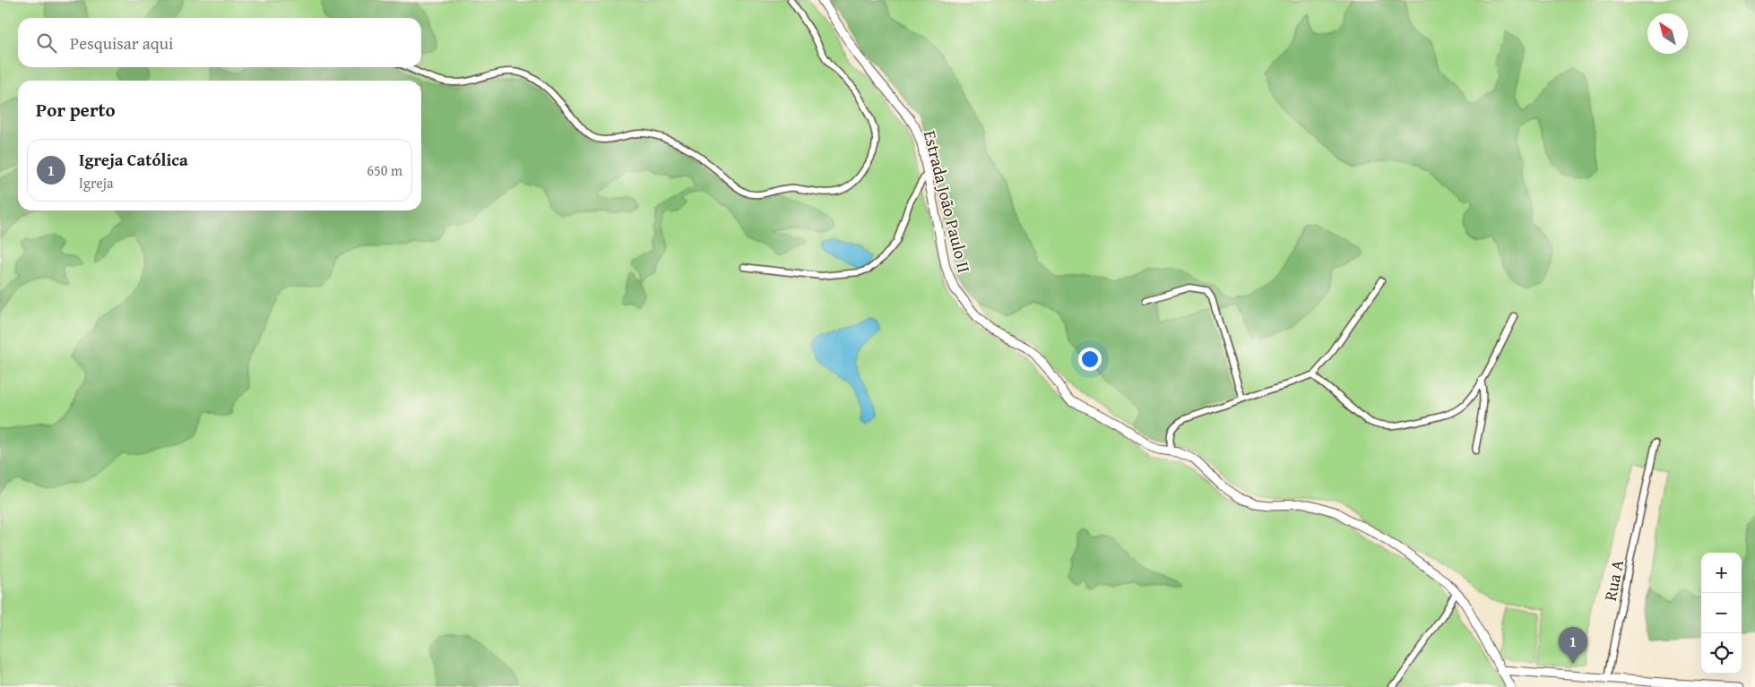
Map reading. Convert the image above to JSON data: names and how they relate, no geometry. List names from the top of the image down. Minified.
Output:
{"streets":{"street":["Estrada João Paulo II","Rua A"]},"north":"top left","page":{"search":"Pesquisar aqui","heading":"Por perto","list":[{"mark":"1","name":"Igreja Católica","note":"Igreja","value":"650 m"}],"map_buttons":["+","−"],"pins":"1"}}
